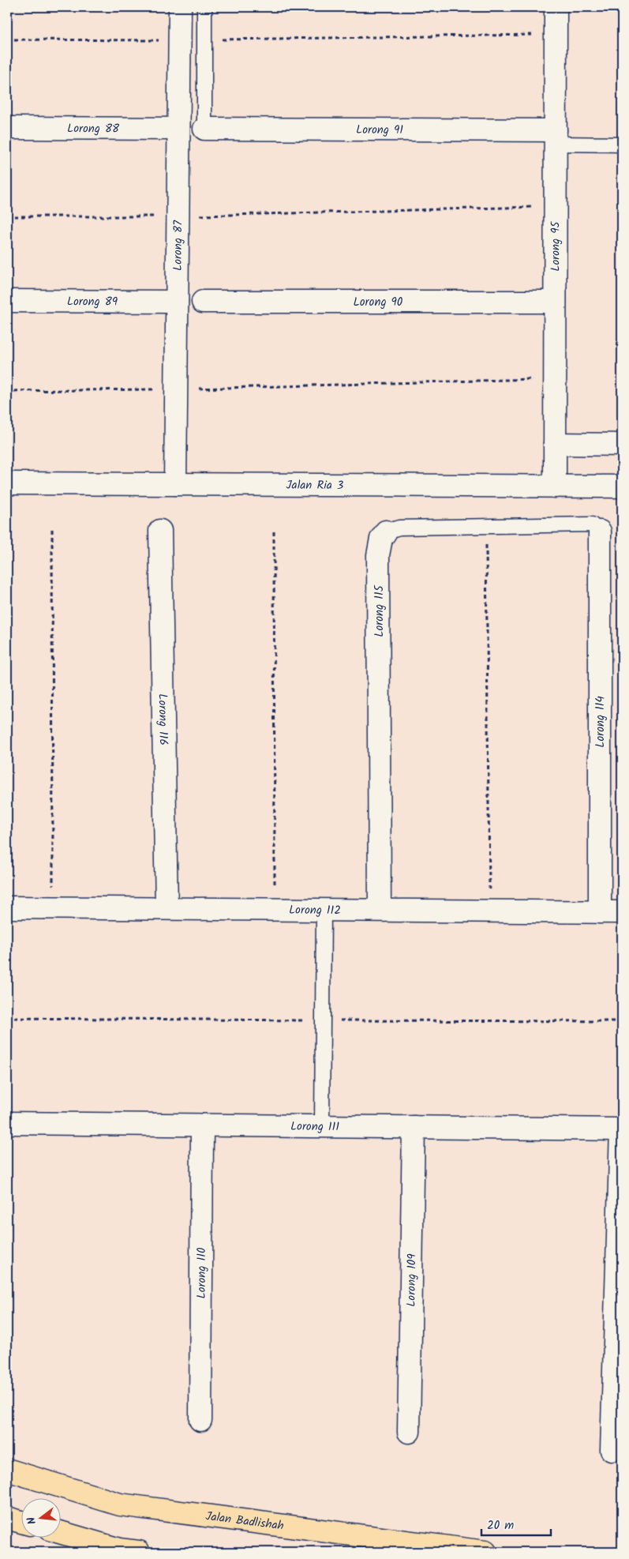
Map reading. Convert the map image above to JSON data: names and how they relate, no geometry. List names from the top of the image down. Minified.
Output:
{"streets":{"main road":["Jalan Badlishah"],"street":["Lorong 88","Lorong 91","Lorong 87","Lorong 95","Lorong 89","Lorong 90","Jalan Ria 3","Lorong 115","Lorong 116","Lorong 114","Lorong 112","Lorong 111","Lorong 110","Lorong 109"]},"crossings":[["Lorong 88","Lorong 87"],["Lorong 91","Lorong 95"],["Lorong 87","Lorong 89"],["Lorong 87","Jalan Ria 3"],["Lorong 95","Lorong 90"],["Lorong 95","Jalan Ria 3"],["Lorong 115","Lorong 114"],["Lorong 115","Lorong 112"],["Lorong 116","Lorong 112"],["Lorong 114","Lorong 112"],["Lorong 111","Lorong 110"],["Lorong 111","Lorong 109"]],"scale_bar":"20 m","north":"left"}
